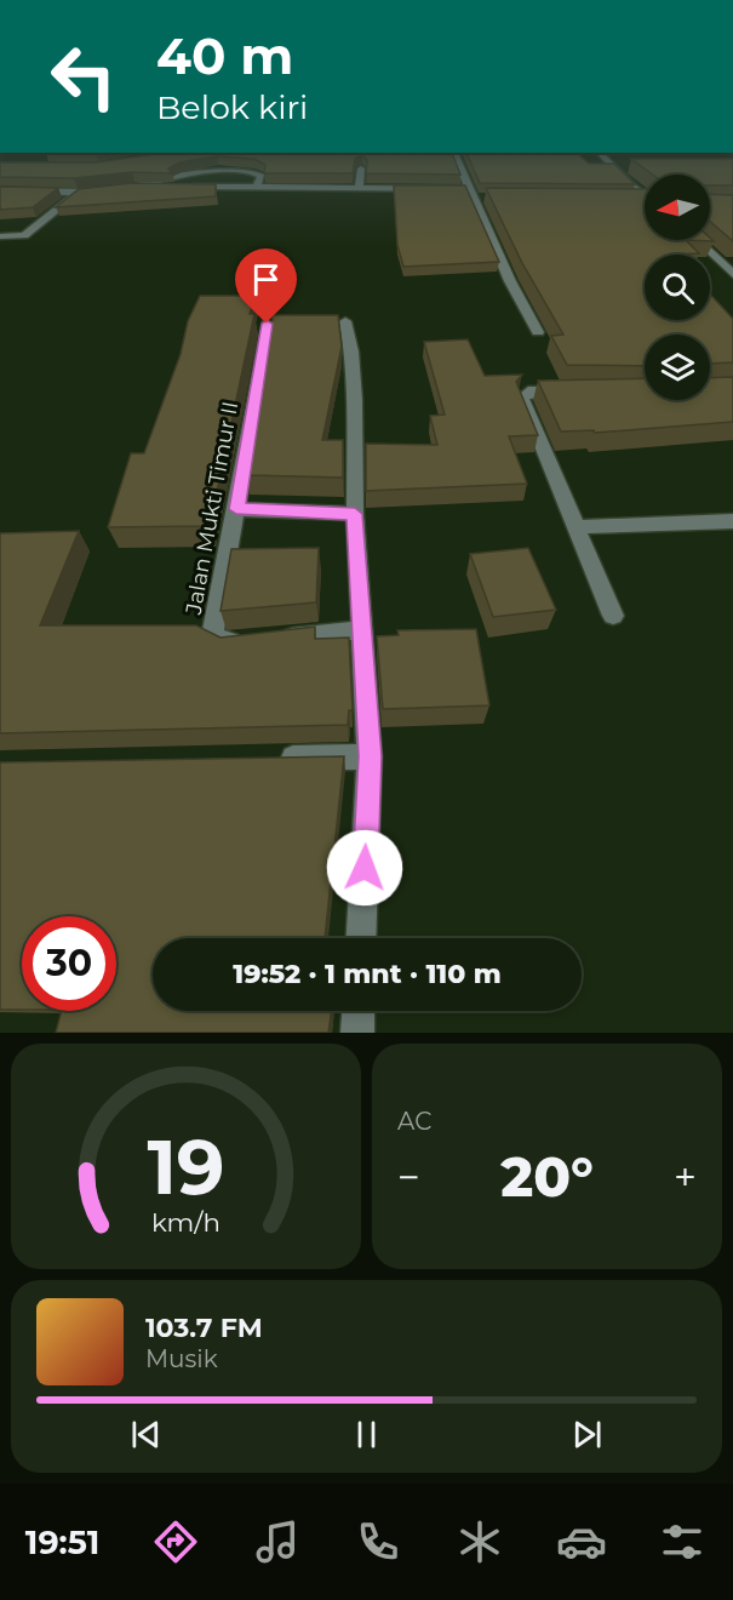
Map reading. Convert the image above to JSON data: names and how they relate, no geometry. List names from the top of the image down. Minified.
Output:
{"streets":{"street":["Jalan Mukti Timur II"]},"north":"left","page":{"turn":["40 m","Belok kiri"],"limit":"30","trip":"19:52 · 1 mnt · 110 m","tile":"AC","heat":["−","20°","+"],"song":["103.7 FM","Musik"],"tabs":"19:51","gauge":["19","km/h"]}}
